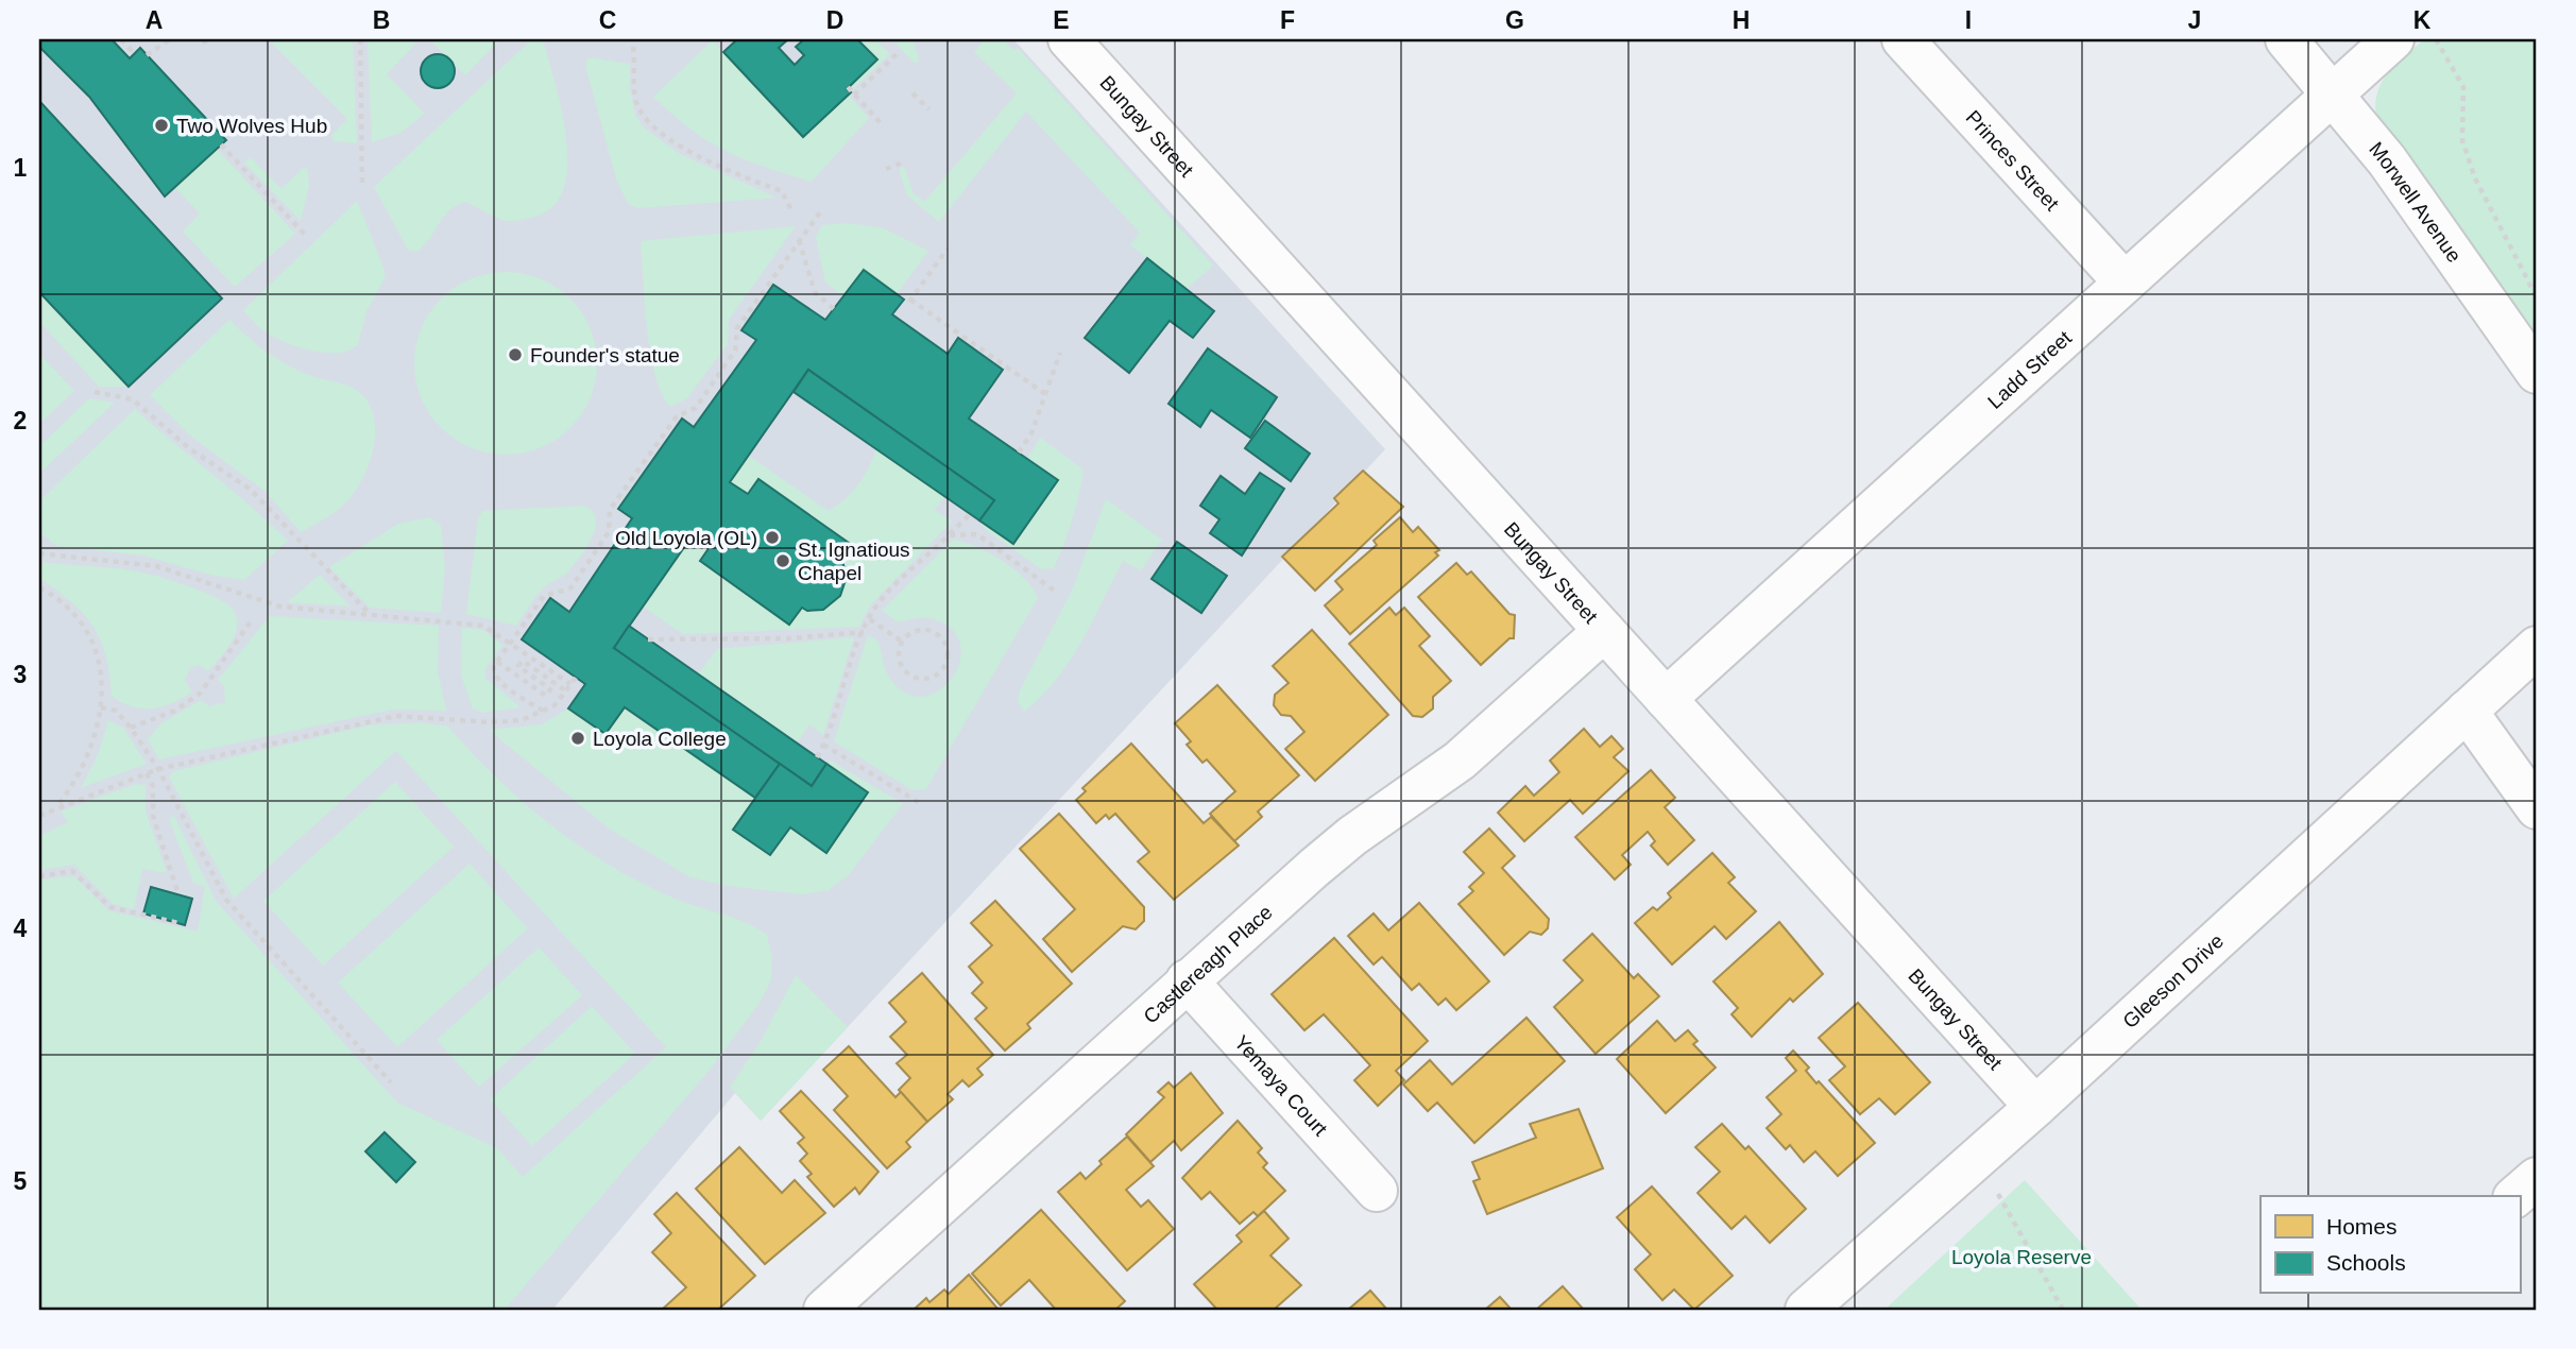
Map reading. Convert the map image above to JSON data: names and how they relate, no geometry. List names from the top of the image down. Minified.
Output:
{"streets":{"street":["Bungay Street","Princes Street","Morwell Avenue","Ladd Street","Castlereagh Place","Gleeson Drive","Yemaya Court"]},"crossings":[["Bungay Street","Ladd Street"],["Bungay Street","Castlereagh Place"],["Bungay Street","Gleeson Drive"],["Princes Street","Ladd Street"],["Morwell Avenue","Ladd Street"],["Castlereagh Place","Yemaya Court"]],"parks":["Loyola Reserve"],"places":["Two Wolves Hub","Founder's statue","Old Loyola (OL)","St. Ignatious Chapel","Loyola College"],"legend":["Homes","Schools"],"grid":{"columns":["A","B","C","D","E","F","G","H","I","J","K"],"rows":["1","2","3","4","5"]}}
